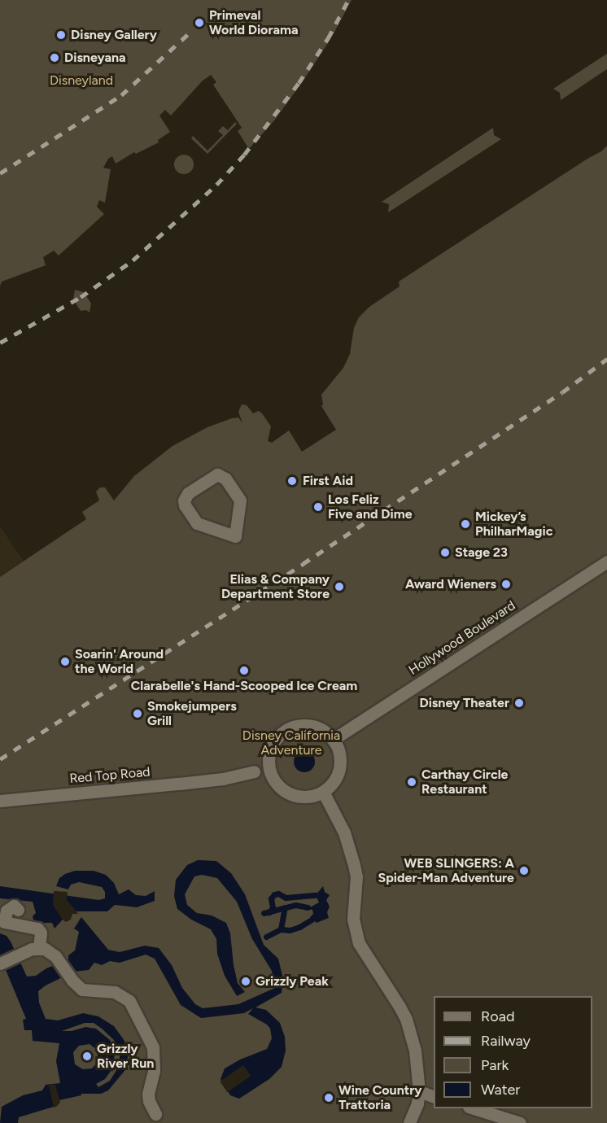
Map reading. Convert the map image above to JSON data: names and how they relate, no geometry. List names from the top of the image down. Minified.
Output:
{"streets":{"street":["Hollywood Boulevard","Red Top Road"]},"parks":["Disneyland","Disney California Adventure"],"places":["Primeval World Diorama","Disney Gallery","Disneyana","First Aid","Los Feliz Five and Dime","Mickey’s PhilharMagic","Stage 23","Award Wieners","Elias & Company Department Store","Soarin' Around the World","Clarabelle's Hand-Scooped Ice Cream","Disney Theater","Smokejumpers Grill","Carthay Circle Restaurant","WEB SLINGERS: A Spider-Man Adventure","Grizzly Peak","Grizzly River Run","Wine Country Trattoria"],"legend":["Road","Railway","Park","Water"]}
